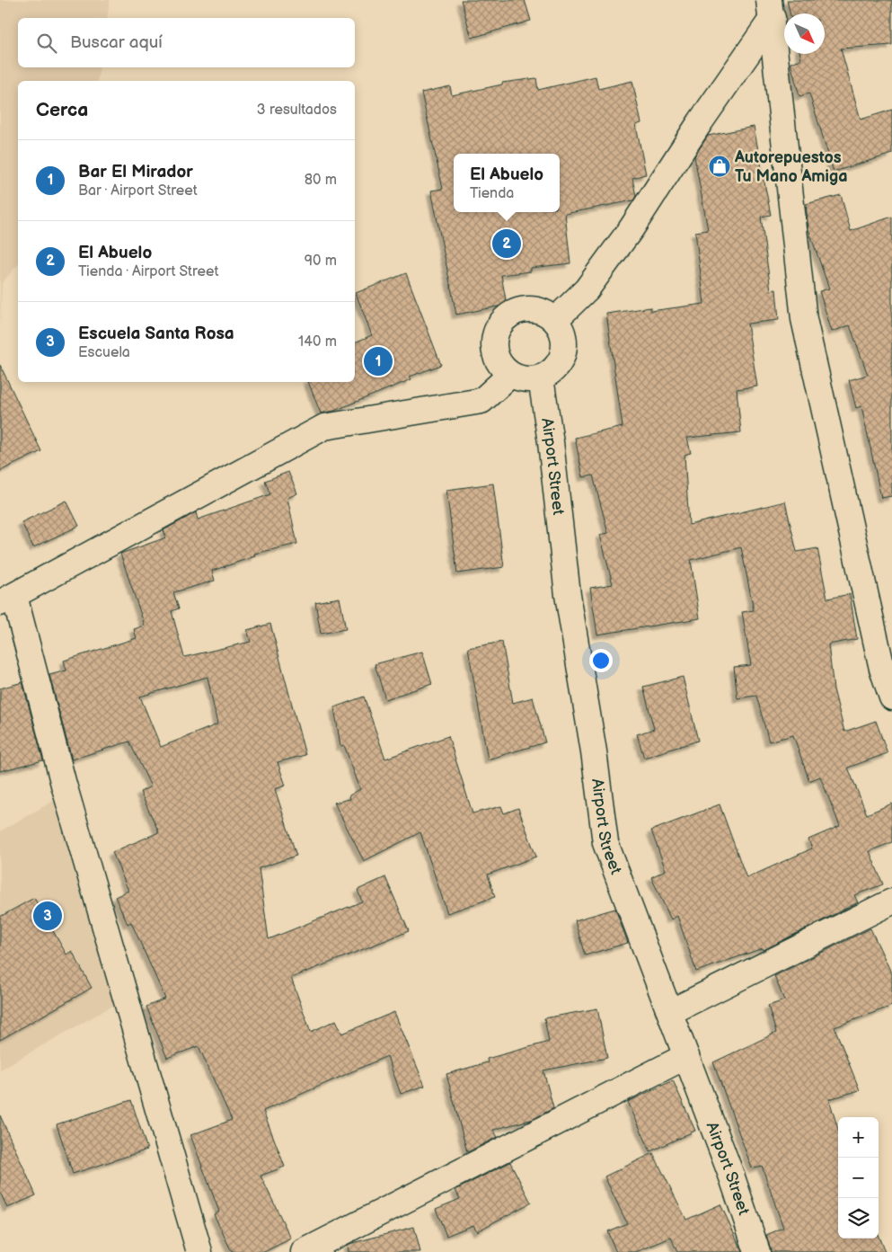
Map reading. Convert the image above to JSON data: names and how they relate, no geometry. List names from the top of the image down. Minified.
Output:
{"streets":{"street":["Airport Street"]},"places":{"shop":["Autorepuestos Tu Mano Amiga"]},"north":"bottom right","page":{"search":"Buscar aquí","heading":["Cerca","3 resultados"],"list":[{"mark":"1","name":"Bar El Mirador","note":"Bar · Airport Street","value":"80 m"},{"mark":"2","name":"El Abuelo","note":"Tienda · Airport Street","value":"90 m"},{"mark":"3","name":"Escuela Santa Rosa","note":"Escuela","value":"140 m"}],"popup":["El Abuelo","Tienda"],"pins":["2","1","3"],"map_buttons":["+","−"]}}
